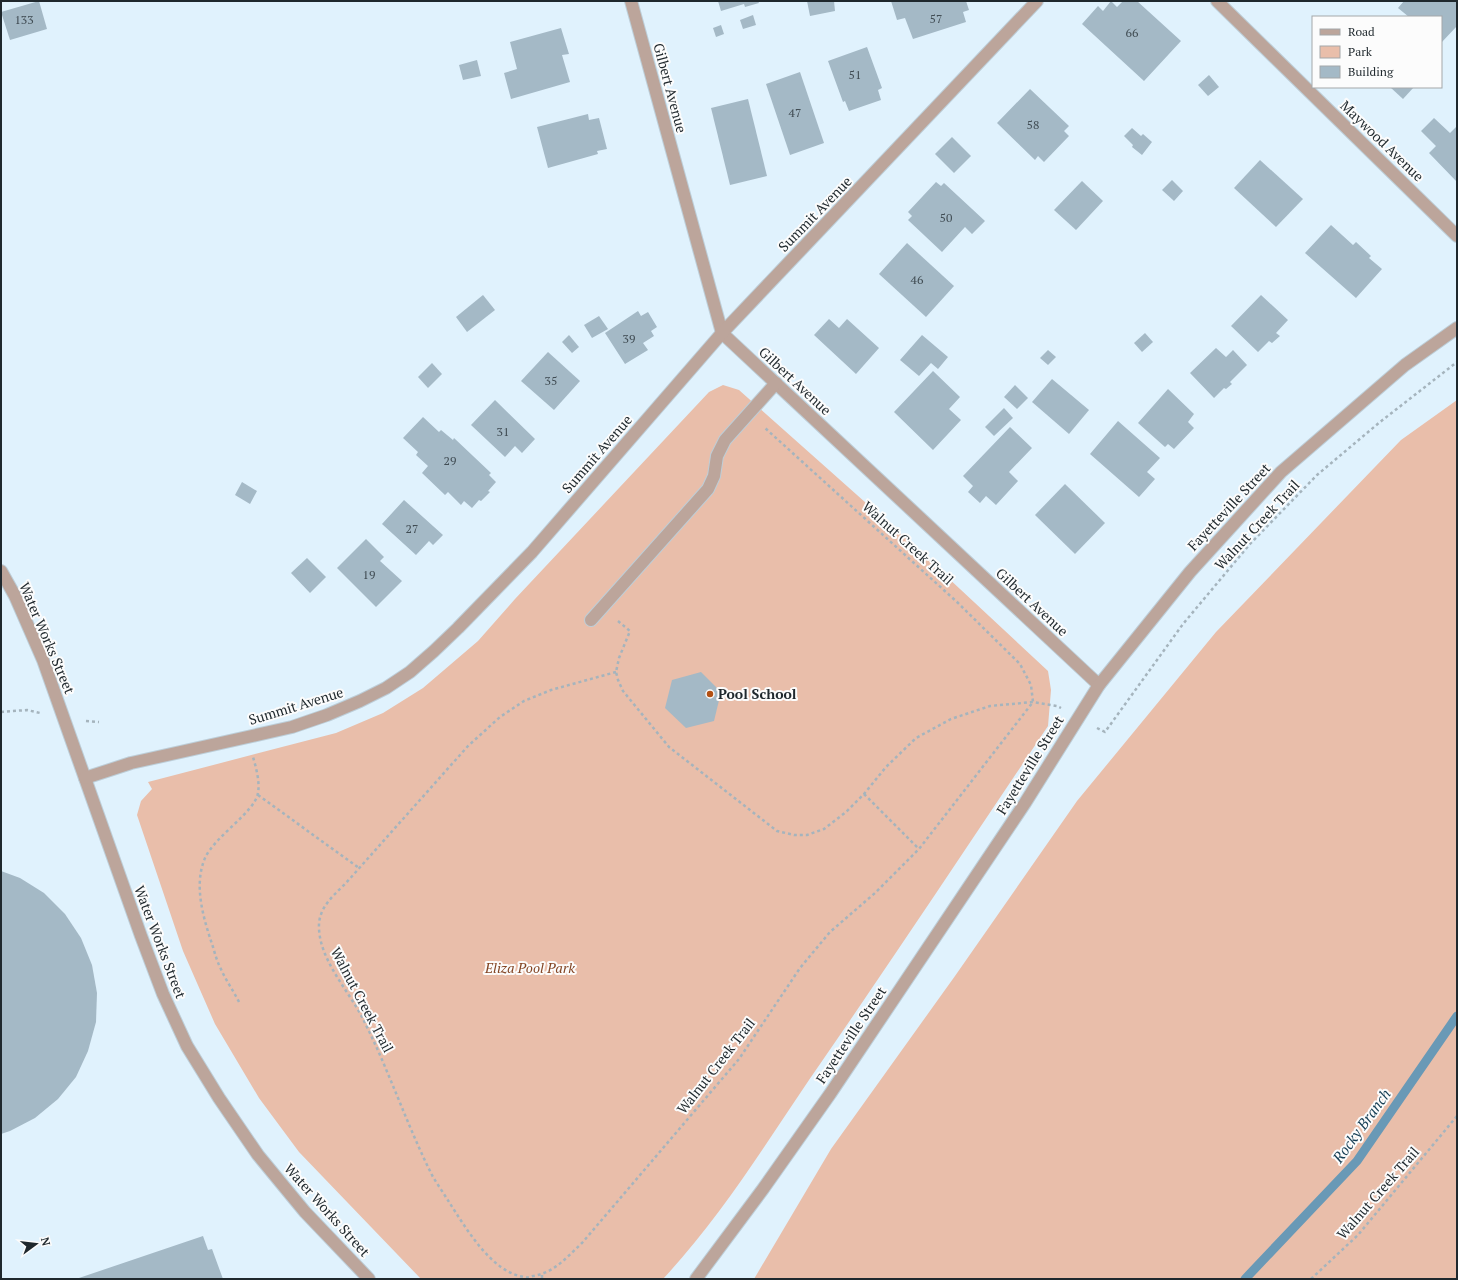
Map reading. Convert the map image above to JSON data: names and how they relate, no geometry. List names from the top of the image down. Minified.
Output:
{"streets":{"street":["Gilbert Avenue","Maywood Avenue","Summit Avenue","Fayetteville Street","Water Works Street"],"path":["Walnut Creek Trail"]},"crossings":[["Gilbert Avenue","Summit Avenue"],["Gilbert Avenue","Fayetteville Street"],["Summit Avenue","Water Works Street"]],"water":["Rocky Branch"],"parks":["Eliza Pool Park"],"places":["Pool School"],"house_numbers":["57","133","66","51","47","58","50","46","39","35","31","29","27","19"],"legend":["Road","Park","Building"],"north":"right"}
